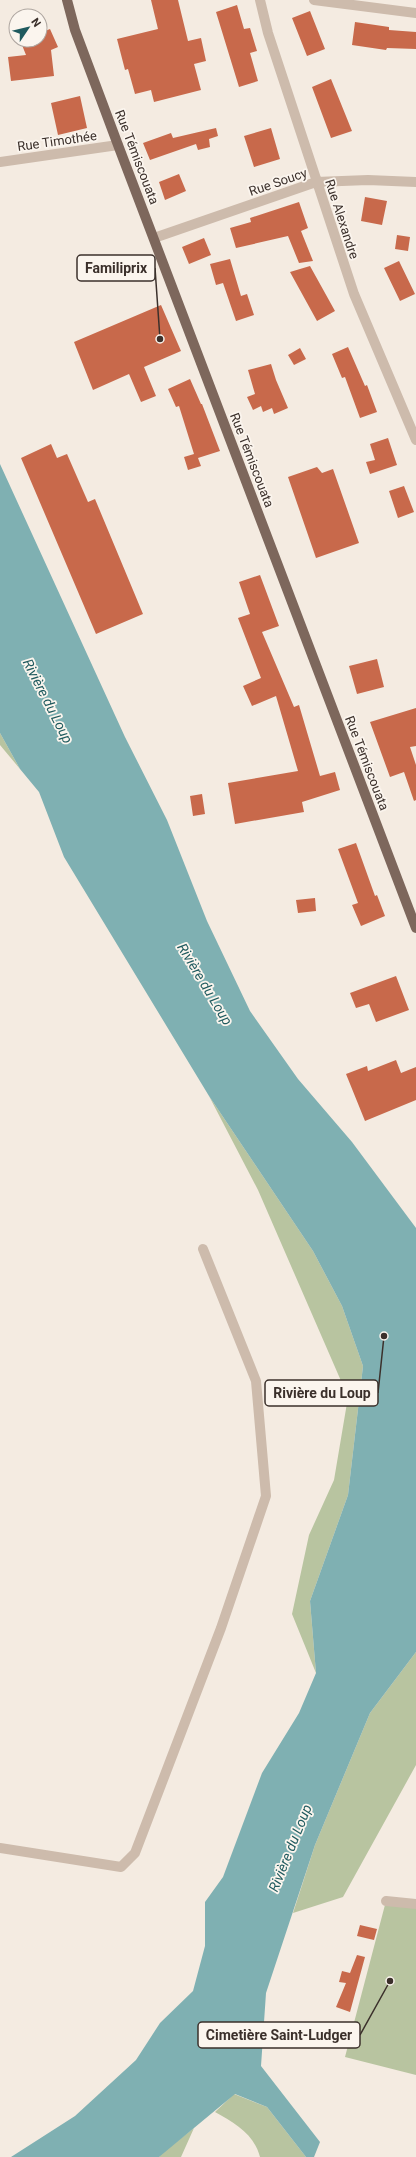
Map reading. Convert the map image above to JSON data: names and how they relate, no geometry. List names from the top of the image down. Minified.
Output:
{"streets":{"main road":["Rue Témiscouata"],"street":["Rue Timothée","Rue Soucy","Rue Alexandre"]},"crossings":[["Rue Timothée","Rue Témiscouata"],["Rue Témiscouata","Rue Soucy"],["Rue Soucy","Rue Alexandre"]],"water":["Rivière du Loup"],"places":["Familiprix","Rivière du Loup","Cimetière Saint-Ludger"],"north":"top right"}
